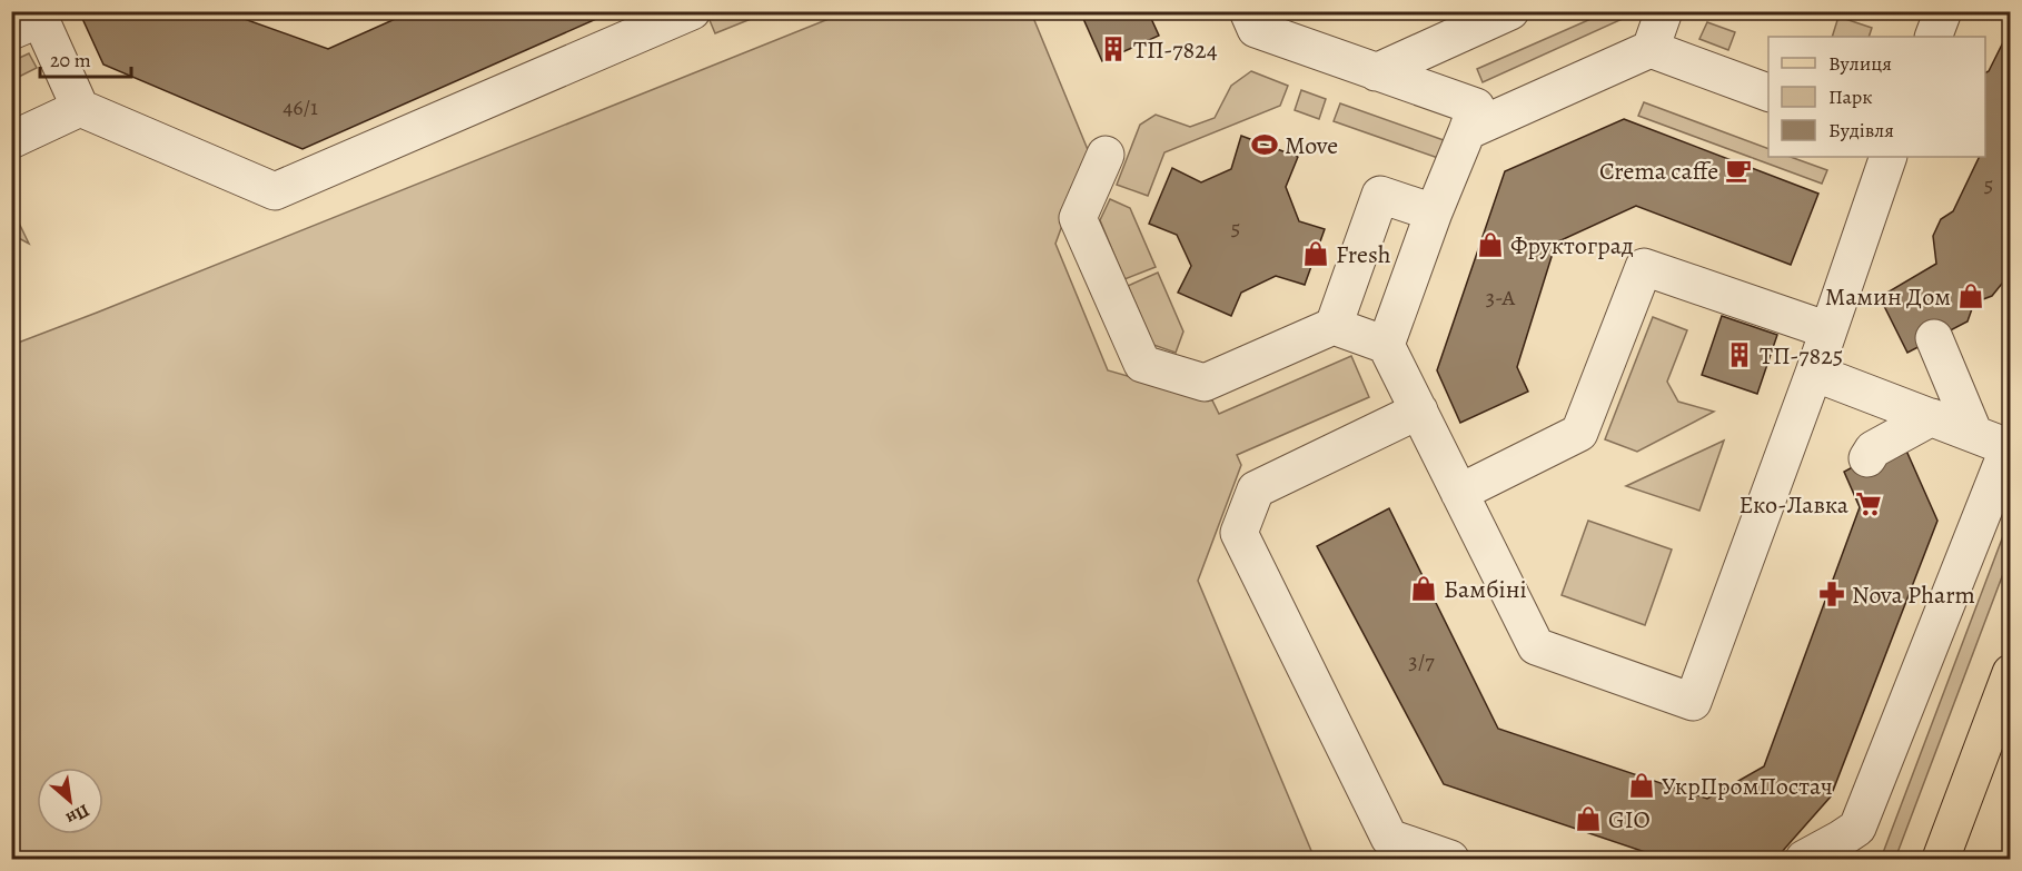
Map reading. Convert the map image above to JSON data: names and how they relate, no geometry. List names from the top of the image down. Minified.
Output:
{"places":{"building":["ТП-7824","ТП-7825"],"sports":["Move"],"cafe":["Crema caffe"],"shop":["Фруктоград","Fresh","Мамин Дом","Бамбіні","УкрПромПостач","GIO"],"supermarket":["Еко-Лавка"],"pharmacy":["Nova Pharm"]},"house_numbers":["46/1","5","5","3-А","3/7"],"legend":["Вулиця","Парк","Будівля"],"scale_bar":"20 m","north":"bottom right"}
